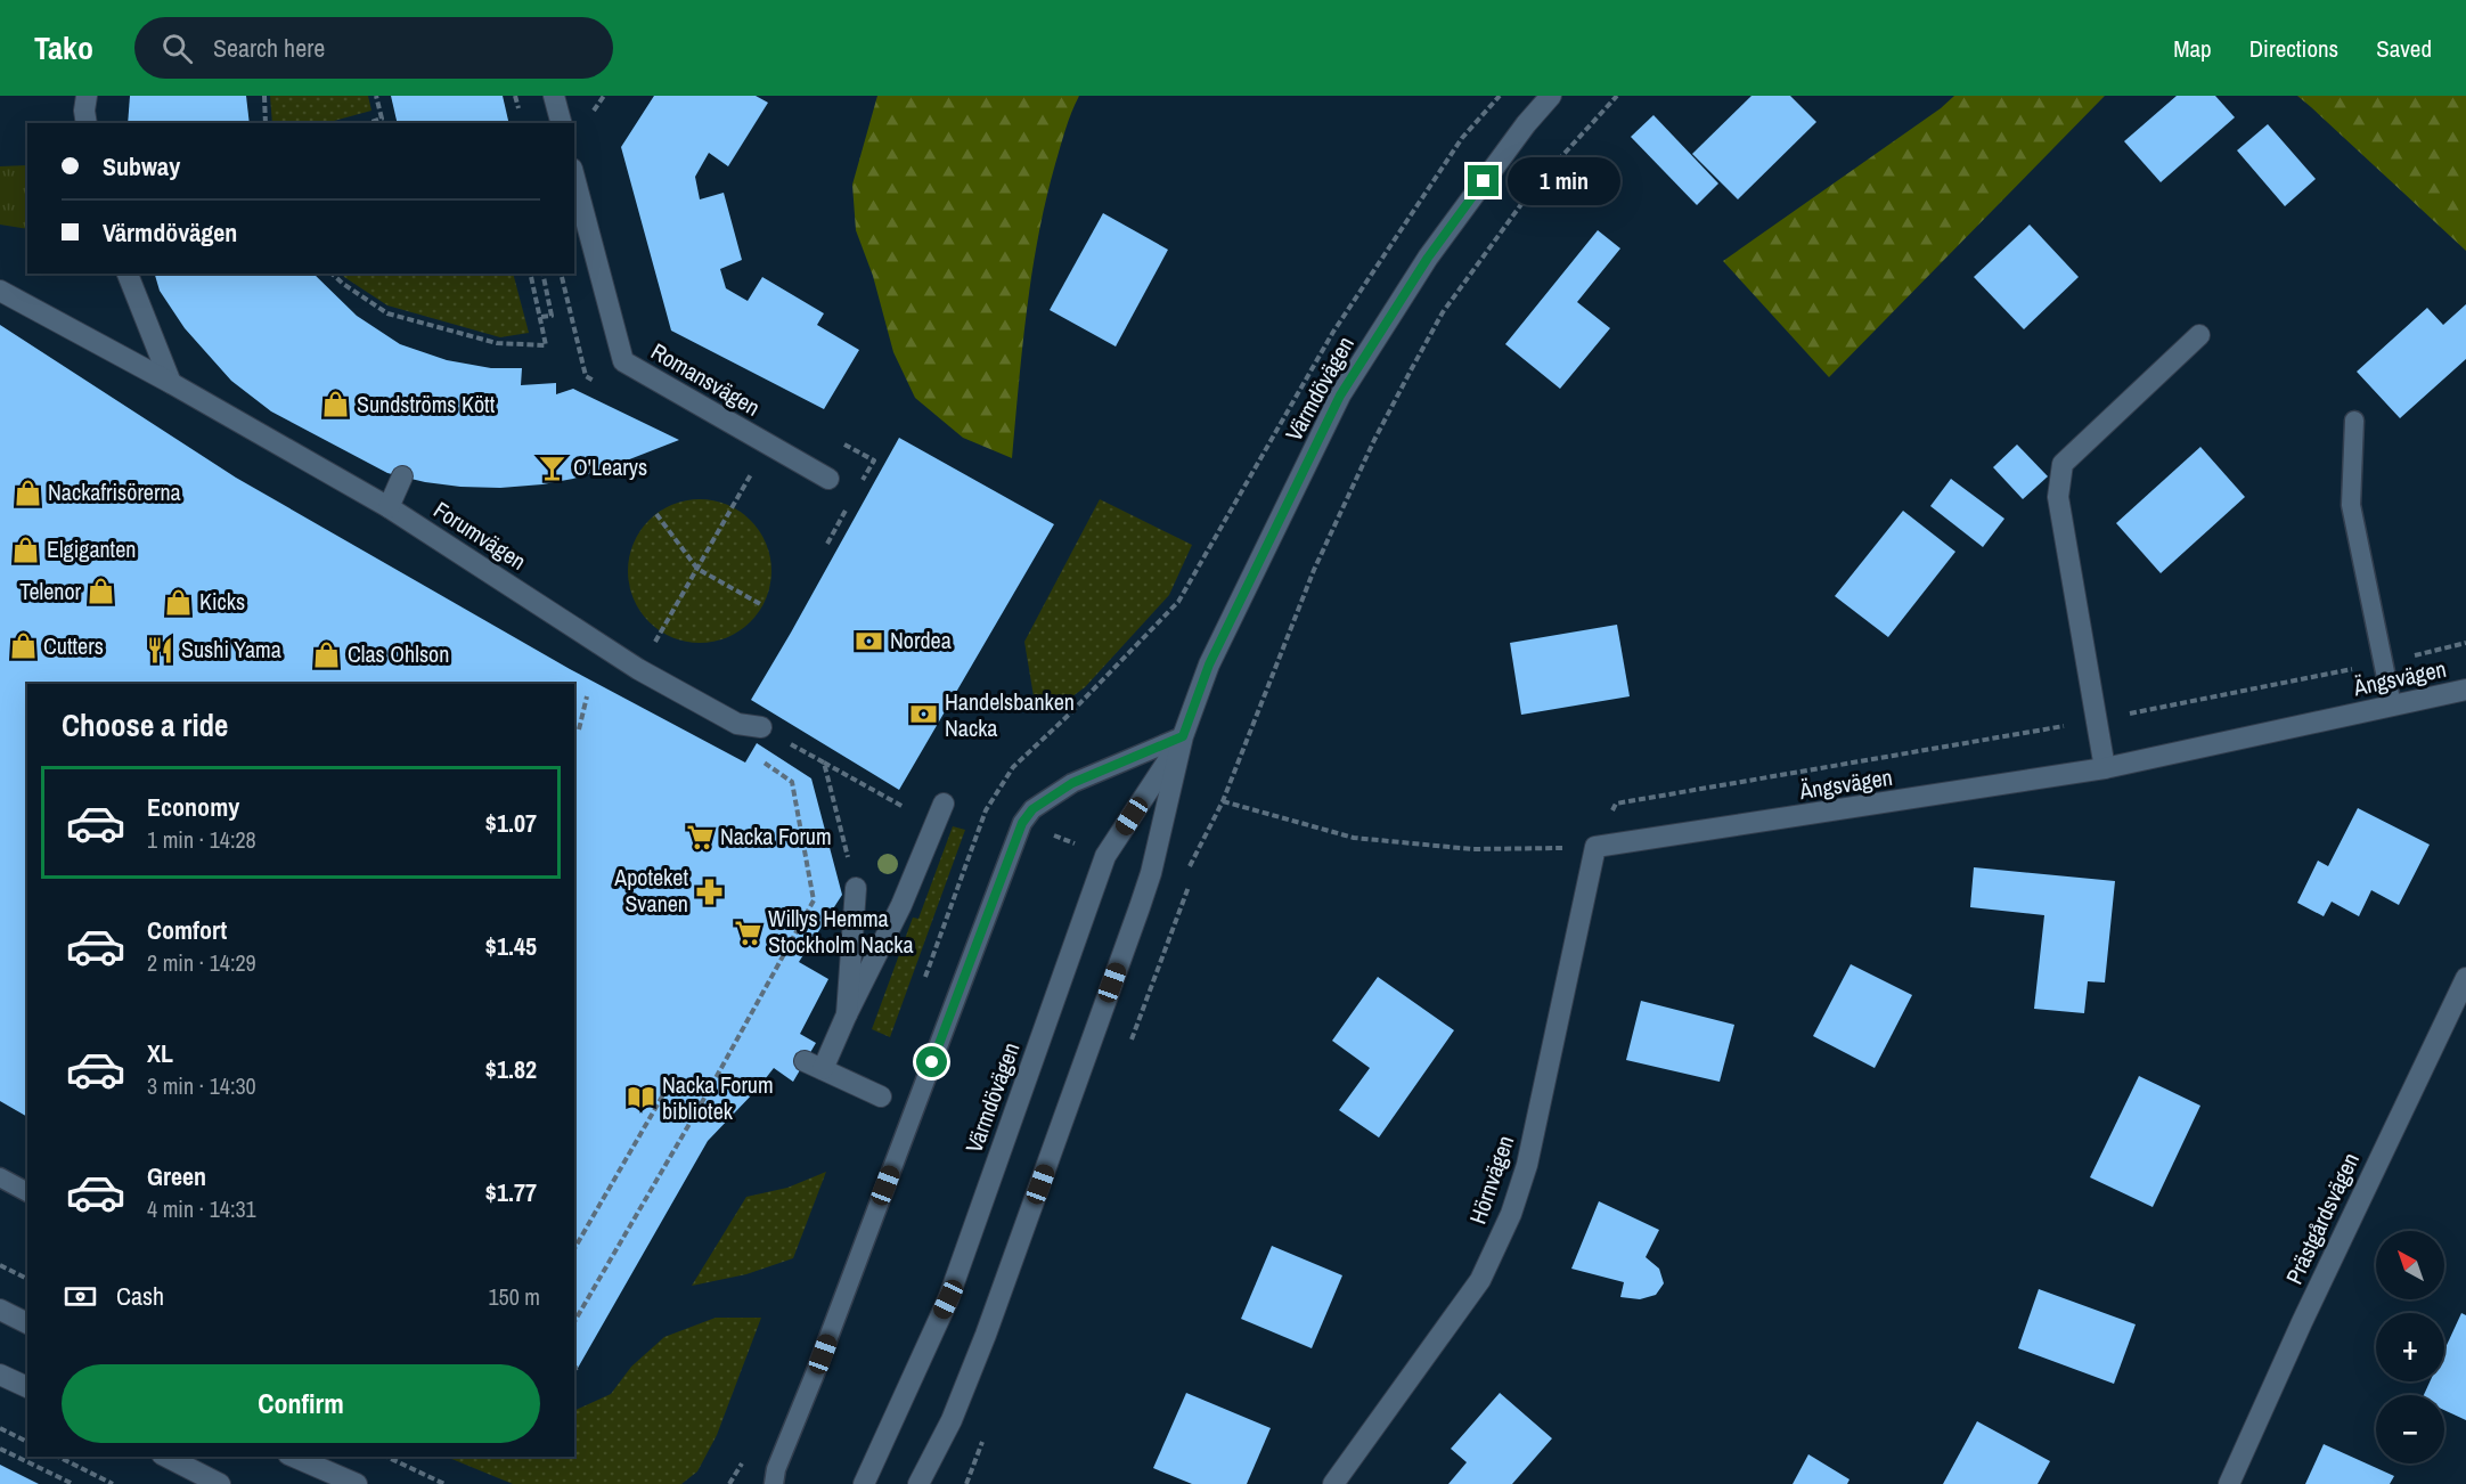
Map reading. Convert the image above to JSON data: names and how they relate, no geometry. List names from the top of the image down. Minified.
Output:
{"streets":{"street":["Romansvägen","Värmdövägen","Forumvägen","Ängsvägen","Hörnvägen","Prästgårdsvägen"]},"crossings":[["Ängsvägen","Hörnvägen"]],"places":{"shop":["Sundströms Kött","Nackafrisörerna","Elgiganten","Telenor","Kicks","Cutters","Clas Ohlson"],"bar":["O'Learys"],"bank":["Nordea","Handelsbanken Nacka"],"restaurant":["Sushi Yama"],"supermarket":["Nacka Forum","Willys Hemma Stockholm Nacka"],"pharmacy":["Apoteket Svanen"],"library":["Nacka Forum bibliotek"]},"north":"top left","page":{"header":"Tako","search":"Search here","nav":["Map","Directions","Saved"],"banner":["Subway","Värmdövägen"],"bubble":"1 min","heading":"Choose a ride","list":[{"name":"Economy","note":"1 min · 14:28","value":"$1.07"},{"name":"Comfort","note":"2 min · 14:29","value":"$1.45"},{"name":"XL","note":"3 min · 14:30","value":"$1.82"},{"name":"Green","note":"4 min · 14:31","value":"$1.77"}],"map_buttons":["+","−"],"pay":["Cash","150 m"],"buttons":"Confirm"}}
